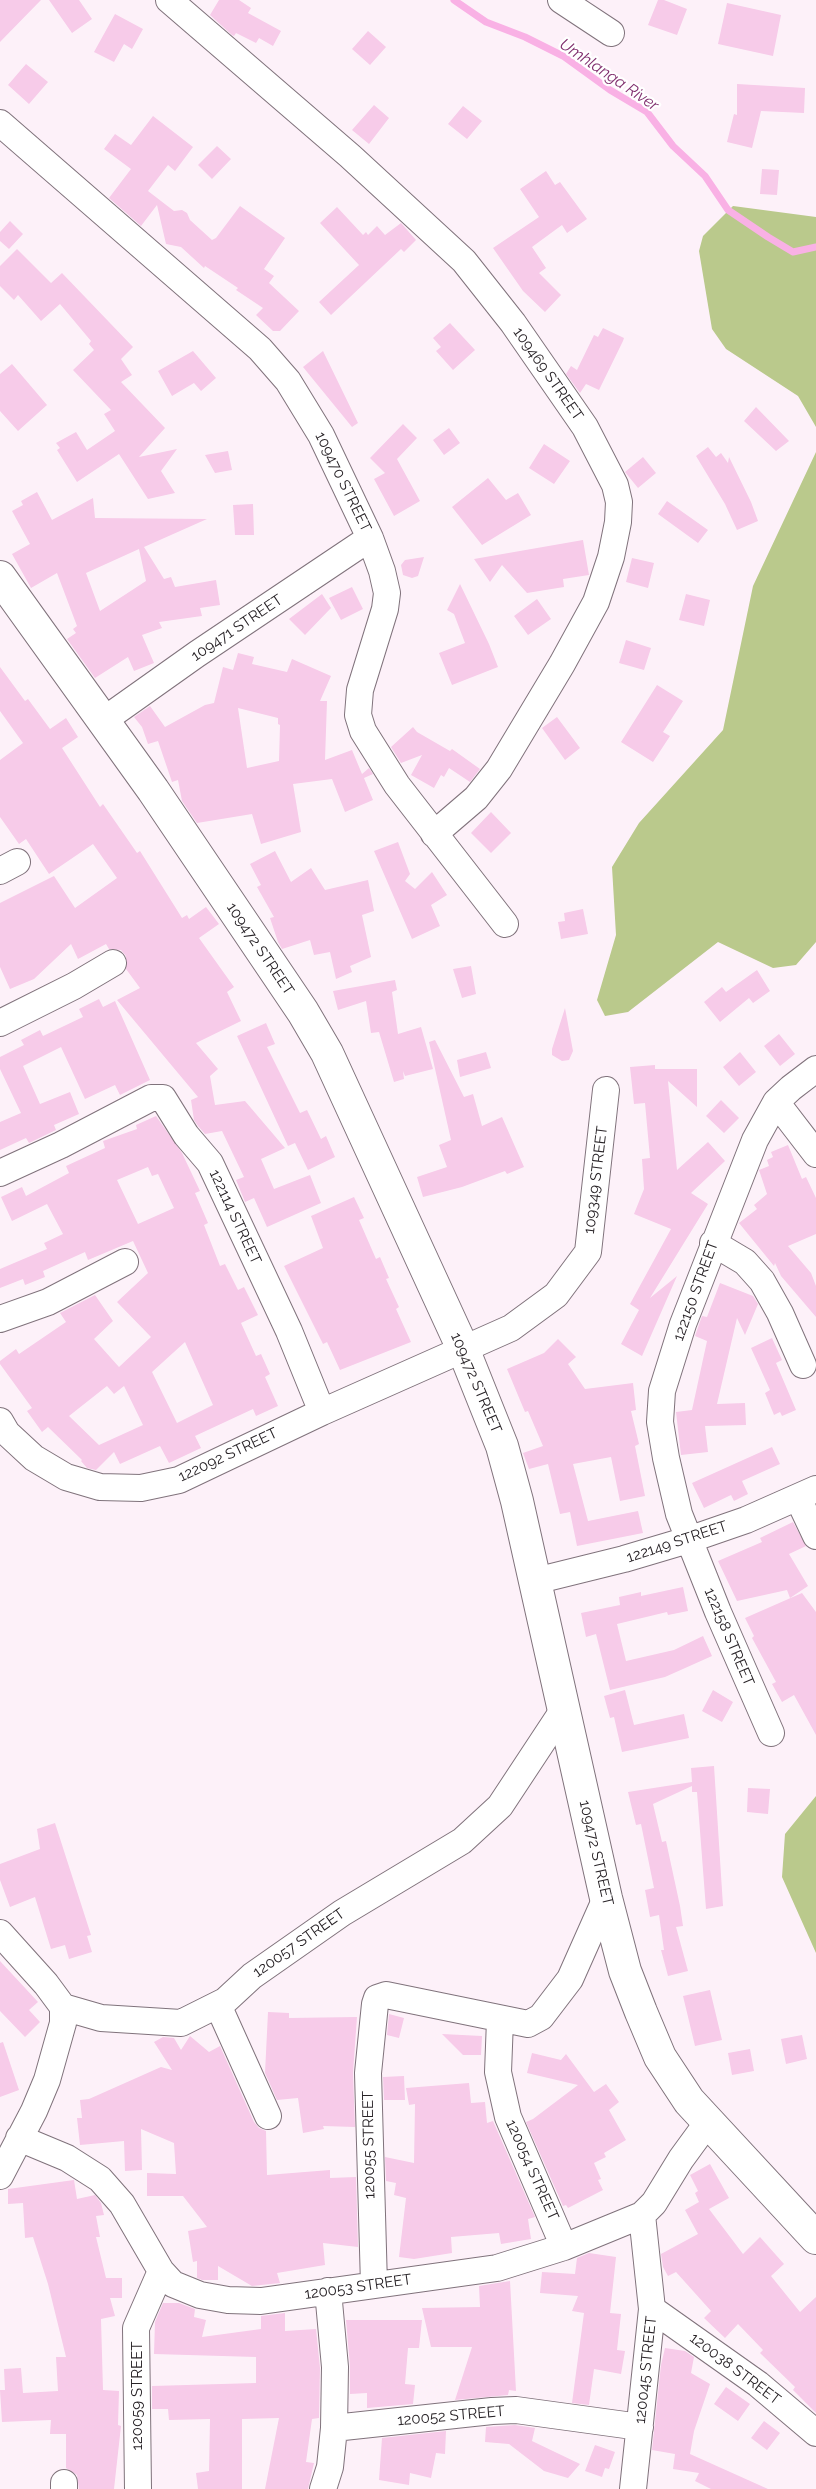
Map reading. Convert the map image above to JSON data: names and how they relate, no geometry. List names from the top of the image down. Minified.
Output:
{"streets":{"street":["109469 STREET","109470 STREET","109471 STREET","109472 STREET","109349 STREET","122114 STREET","122150 STREET","122092 STREET","122149 STREET","122158 STREET","120057 STREET","120055 STREET","120054 STREET","120053 STREET","120038 STREET","120045 STREET","120059 STREET","120052 STREET"]},"crossings":[["109469 STREET","109470 STREET"],["109470 STREET","109471 STREET"],["109471 STREET","109472 STREET"],["109472 STREET","109349 STREET"],["109472 STREET","122092 STREET"],["109472 STREET","122149 STREET"],["109472 STREET","120057 STREET"],["109472 STREET","120053 STREET"],["109349 STREET","122092 STREET"],["122114 STREET","122092 STREET"],["122150 STREET","122149 STREET"],["122150 STREET","122158 STREET"],["122149 STREET","122158 STREET"],["120055 STREET","120054 STREET"],["120055 STREET","120053 STREET"],["120054 STREET","120053 STREET"],["120053 STREET","120045 STREET"],["120053 STREET","120059 STREET"],["120038 STREET","120045 STREET"],["120045 STREET","120052 STREET"]],"water":["Umhlanga River"]}
